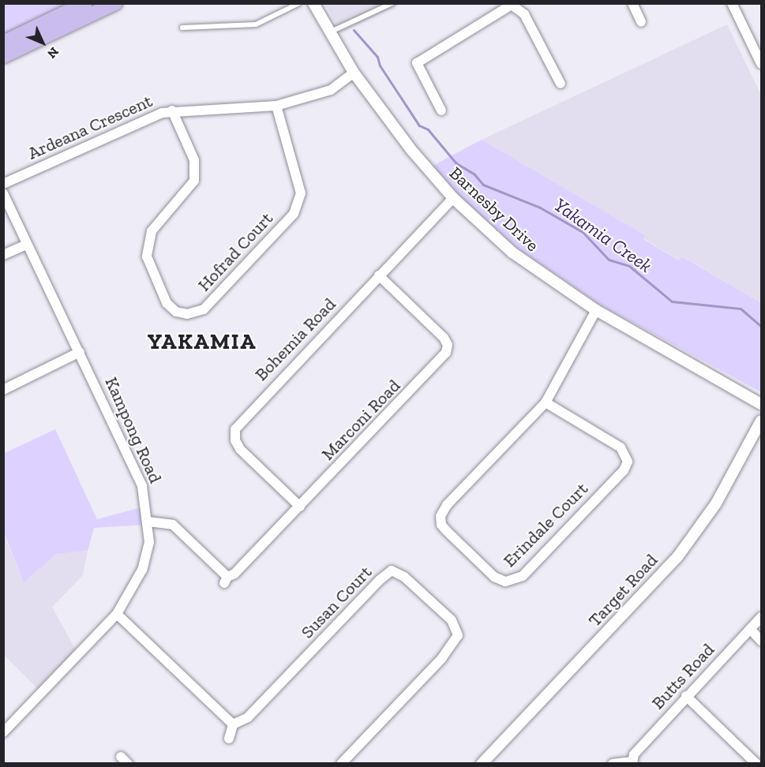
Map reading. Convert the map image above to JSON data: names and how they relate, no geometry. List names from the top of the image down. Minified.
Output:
{"streets":{"street":["Ardeana Crescent","Barnesby Drive","Hofrad Court","Bohemia Road","Marconi Road","Kampong Road","Erindale Court","Target Road","Susan Court","Butts Road"]},"crossings":[["Ardeana Crescent","Barnesby Drive"],["Ardeana Crescent","Hofrad Court"],["Barnesby Drive","Bohemia Road"],["Barnesby Drive","Erindale Court"],["Bohemia Road","Marconi Road"],["Marconi Road","Kampong Road"]],"districts":["YAKAMIA"],"water":["Yakamia Creek"],"north":"bottom right"}
